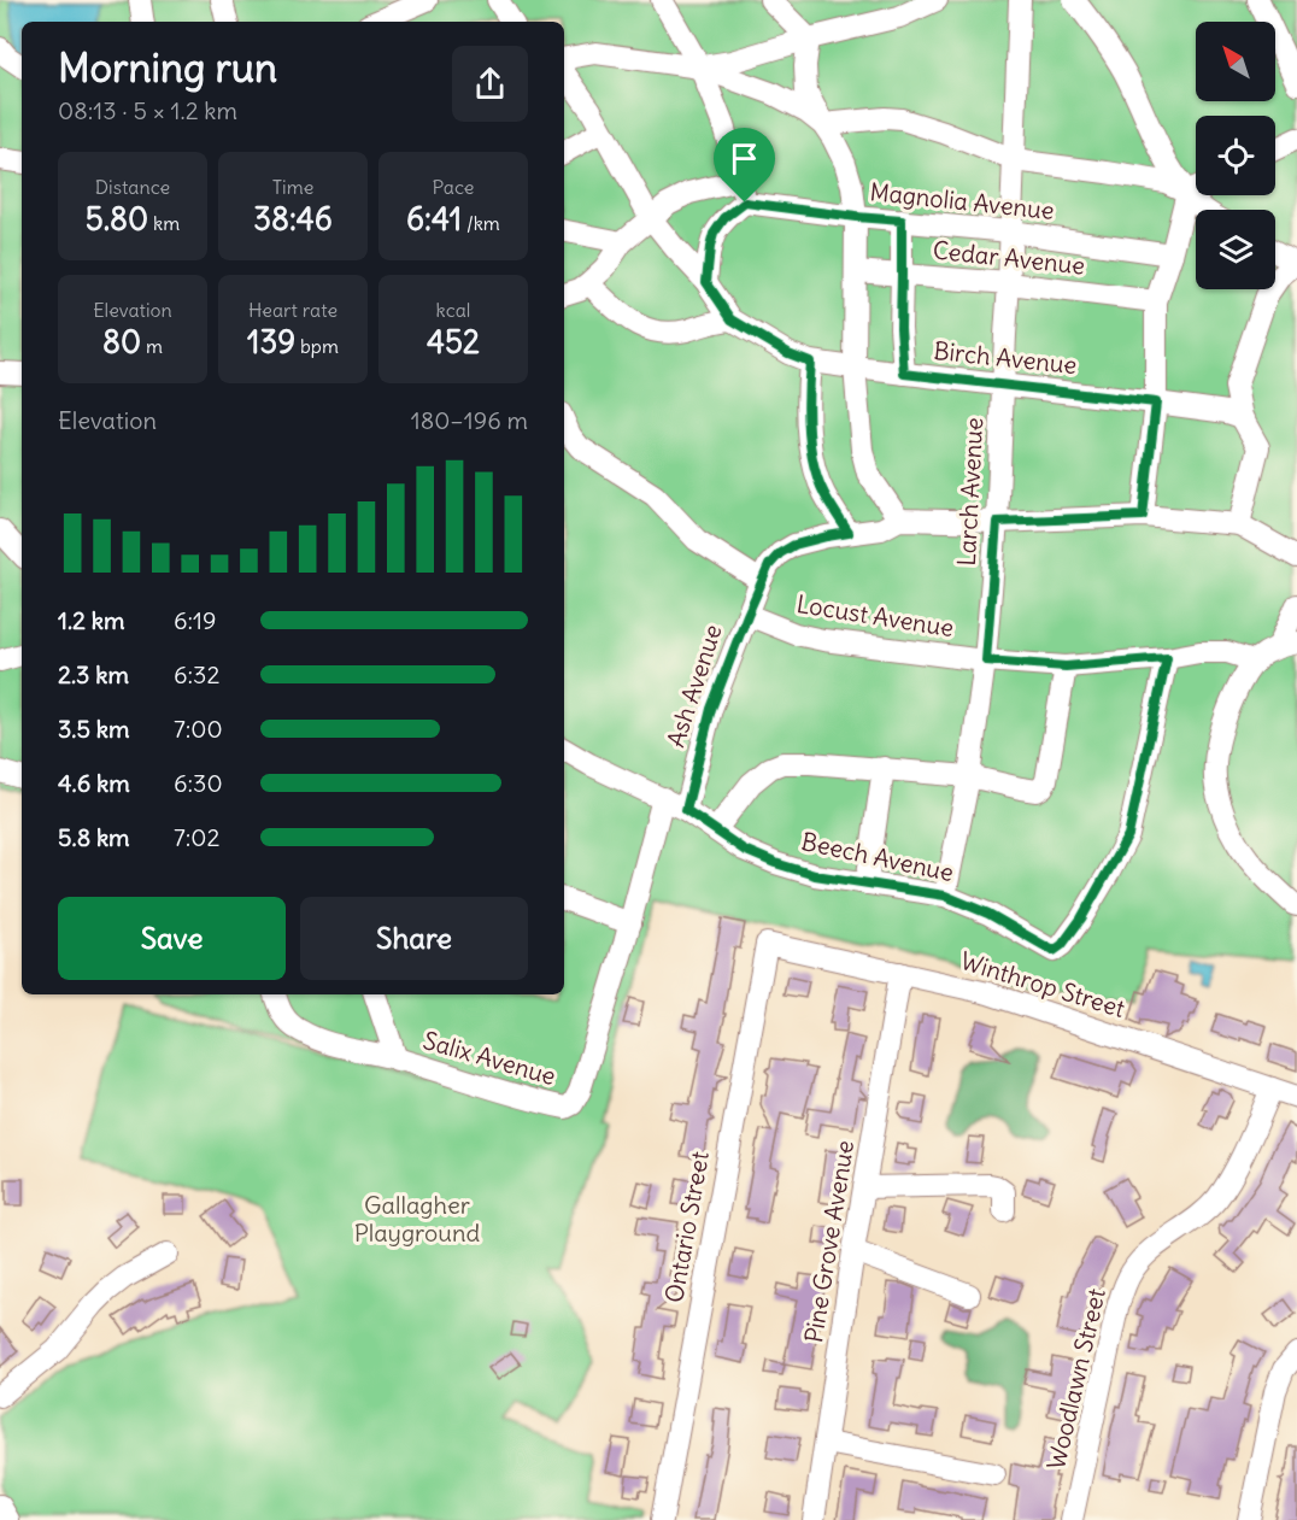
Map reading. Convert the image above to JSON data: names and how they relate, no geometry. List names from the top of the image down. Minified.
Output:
{"streets":{"street":["Magnolia Avenue","Cedar Avenue","Birch Avenue","Larch Avenue","Locust Avenue","Ash Avenue","Beech Avenue","Winthrop Street","Salix Avenue","Ontario Street","Pine Grove Avenue","Woodlawn Street"]},"crossings":[["Magnolia Avenue","Birch Avenue"],["Magnolia Avenue","Larch Avenue"],["Cedar Avenue","Larch Avenue"],["Birch Avenue","Larch Avenue"],["Larch Avenue","Locust Avenue"],["Larch Avenue","Beech Avenue"],["Locust Avenue","Ash Avenue"],["Locust Avenue","Beech Avenue"],["Ash Avenue","Beech Avenue"],["Beech Avenue","Salix Avenue"],["Winthrop Street","Ontario Street"],["Winthrop Street","Pine Grove Avenue"],["Winthrop Street","Woodlawn Street"]],"parks":["Gallagher Playground"],"north":"top left","page":{"heading":["Morning run","08:13 · 5 × 1.2 km"],"stats":[["Distance","5.80 km"],["Time","38:46"],["Pace","6:41 /km"],["Elevation","80 m"],["Heart rate","139 bpm"],["kcal","452"]],"chart":["Elevation","180–196 m"],"list":[{"name":"1.2 km","note":"6:19"},{"name":"2.3 km","note":"6:32"},{"name":"3.5 km","note":"7:00"},{"name":"4.6 km","note":"6:30"},{"name":"5.8 km","note":"7:02"}],"buttons":["Save","Share"]}}
